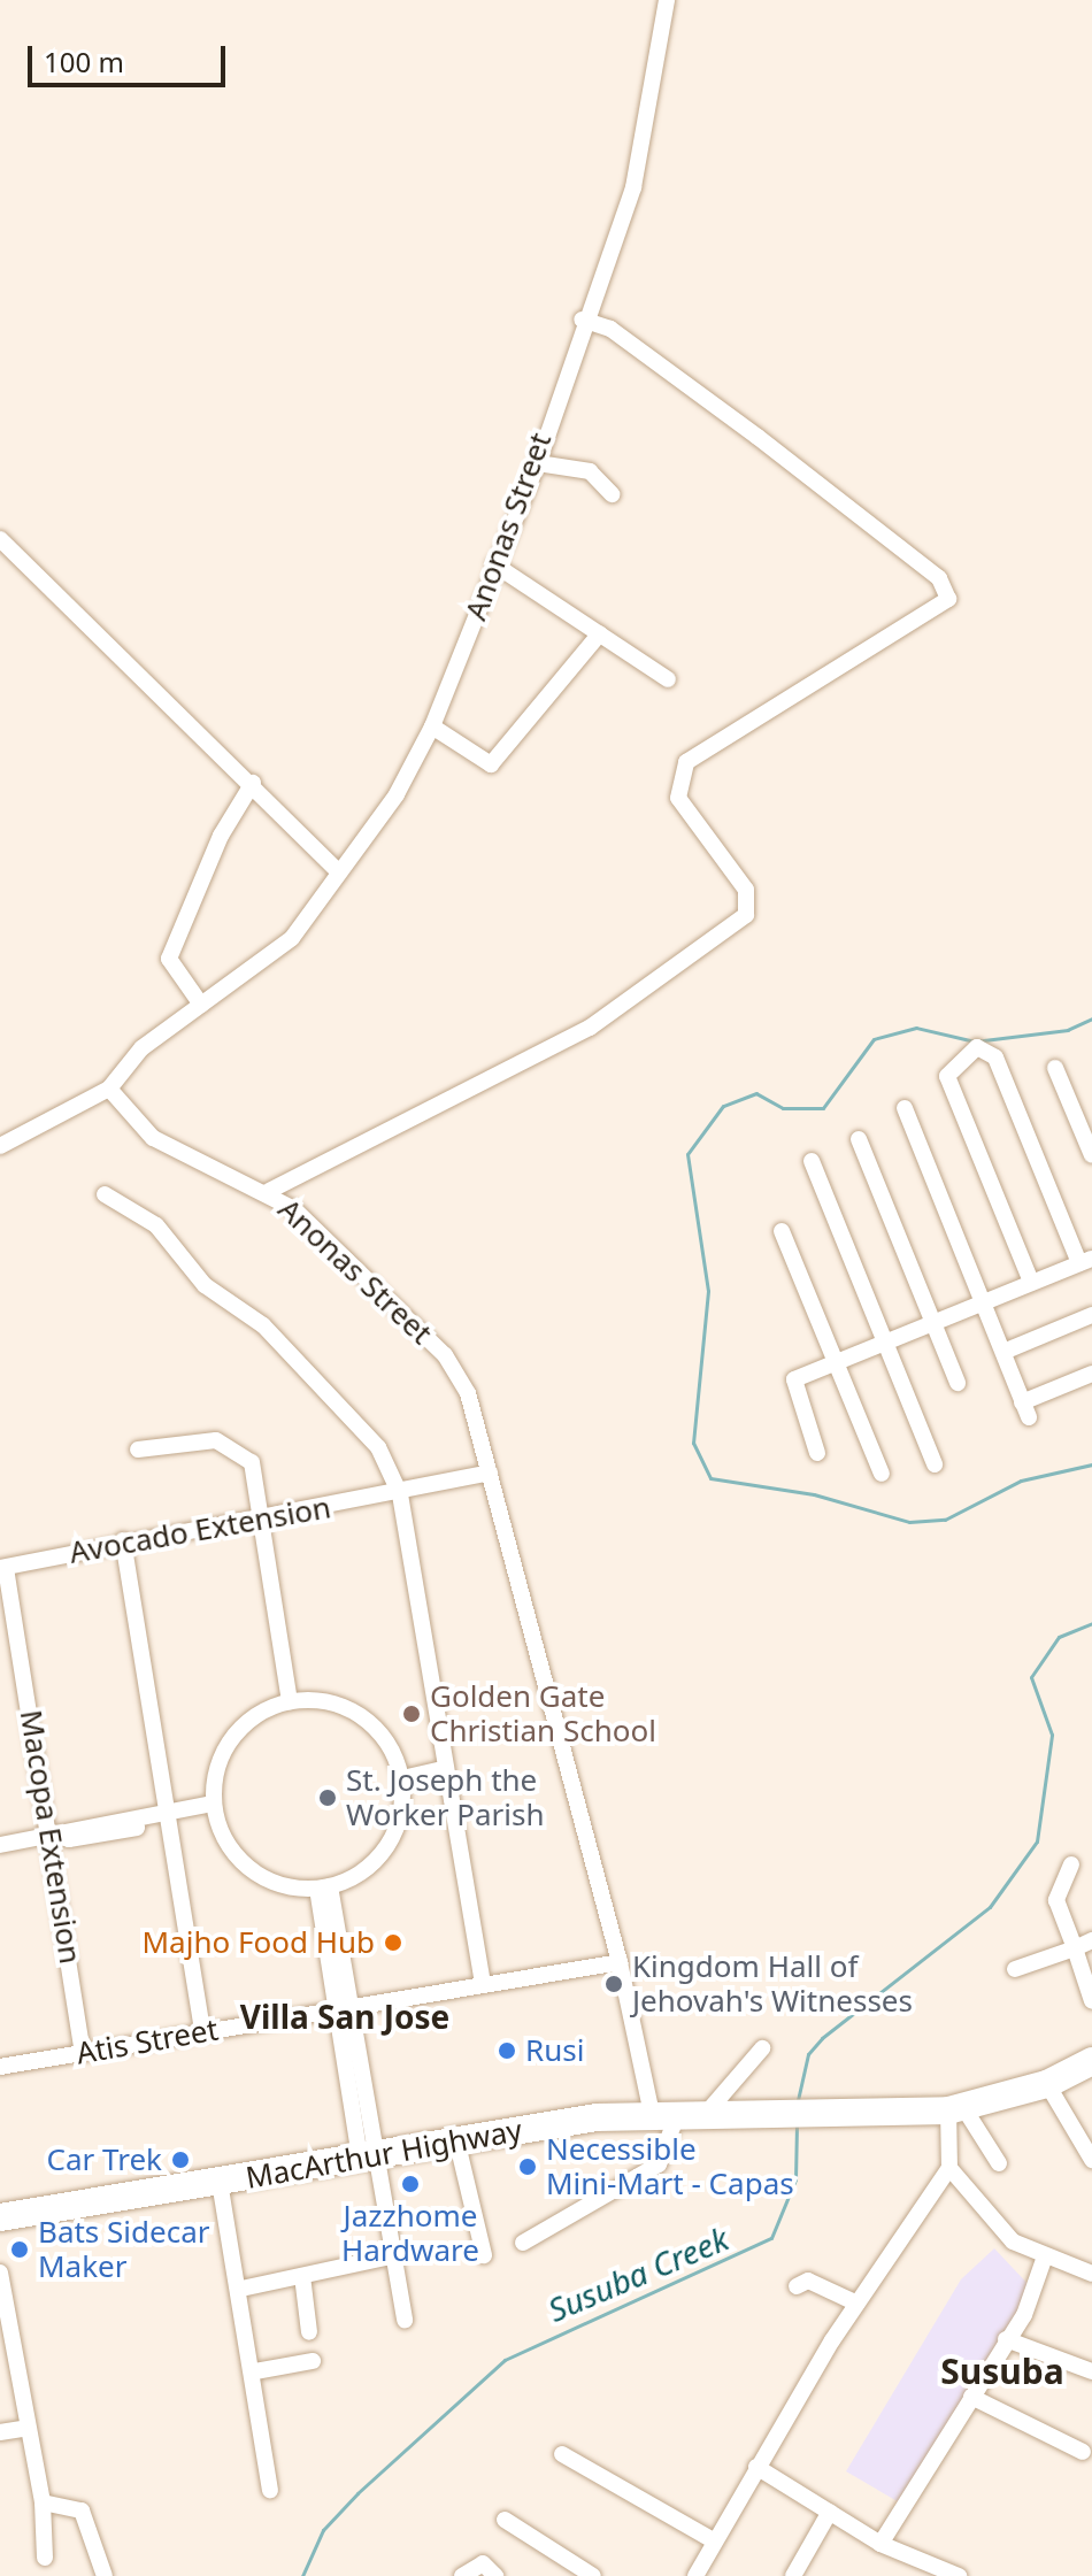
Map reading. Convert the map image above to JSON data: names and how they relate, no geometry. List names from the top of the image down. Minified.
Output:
{"streets":{"highway":["MacArthur Highway"],"street":["Anonas Street","Avocado Extension","Macopa Extension","Atis Street"]},"crossings":[["Anonas Street","Avocado Extension"],["Anonas Street","Atis Street"],["Anonas Street","MacArthur Highway"],["Avocado Extension","Macopa Extension"],["Macopa Extension","Atis Street"]],"districts":["Villa San Jose","Susuba"],"water":["Susuba Creek"],"places":["Golden Gate Christian School","St. Joseph the Worker Parish","Majho Food Hub","Kingdom Hall of Jehovah's Witnesses","Rusi","Car Trek","Necessible Mini-Mart - Capas","Jazzhome Hardware","Bats Sidecar Maker"],"scale_bar":"100 m"}
